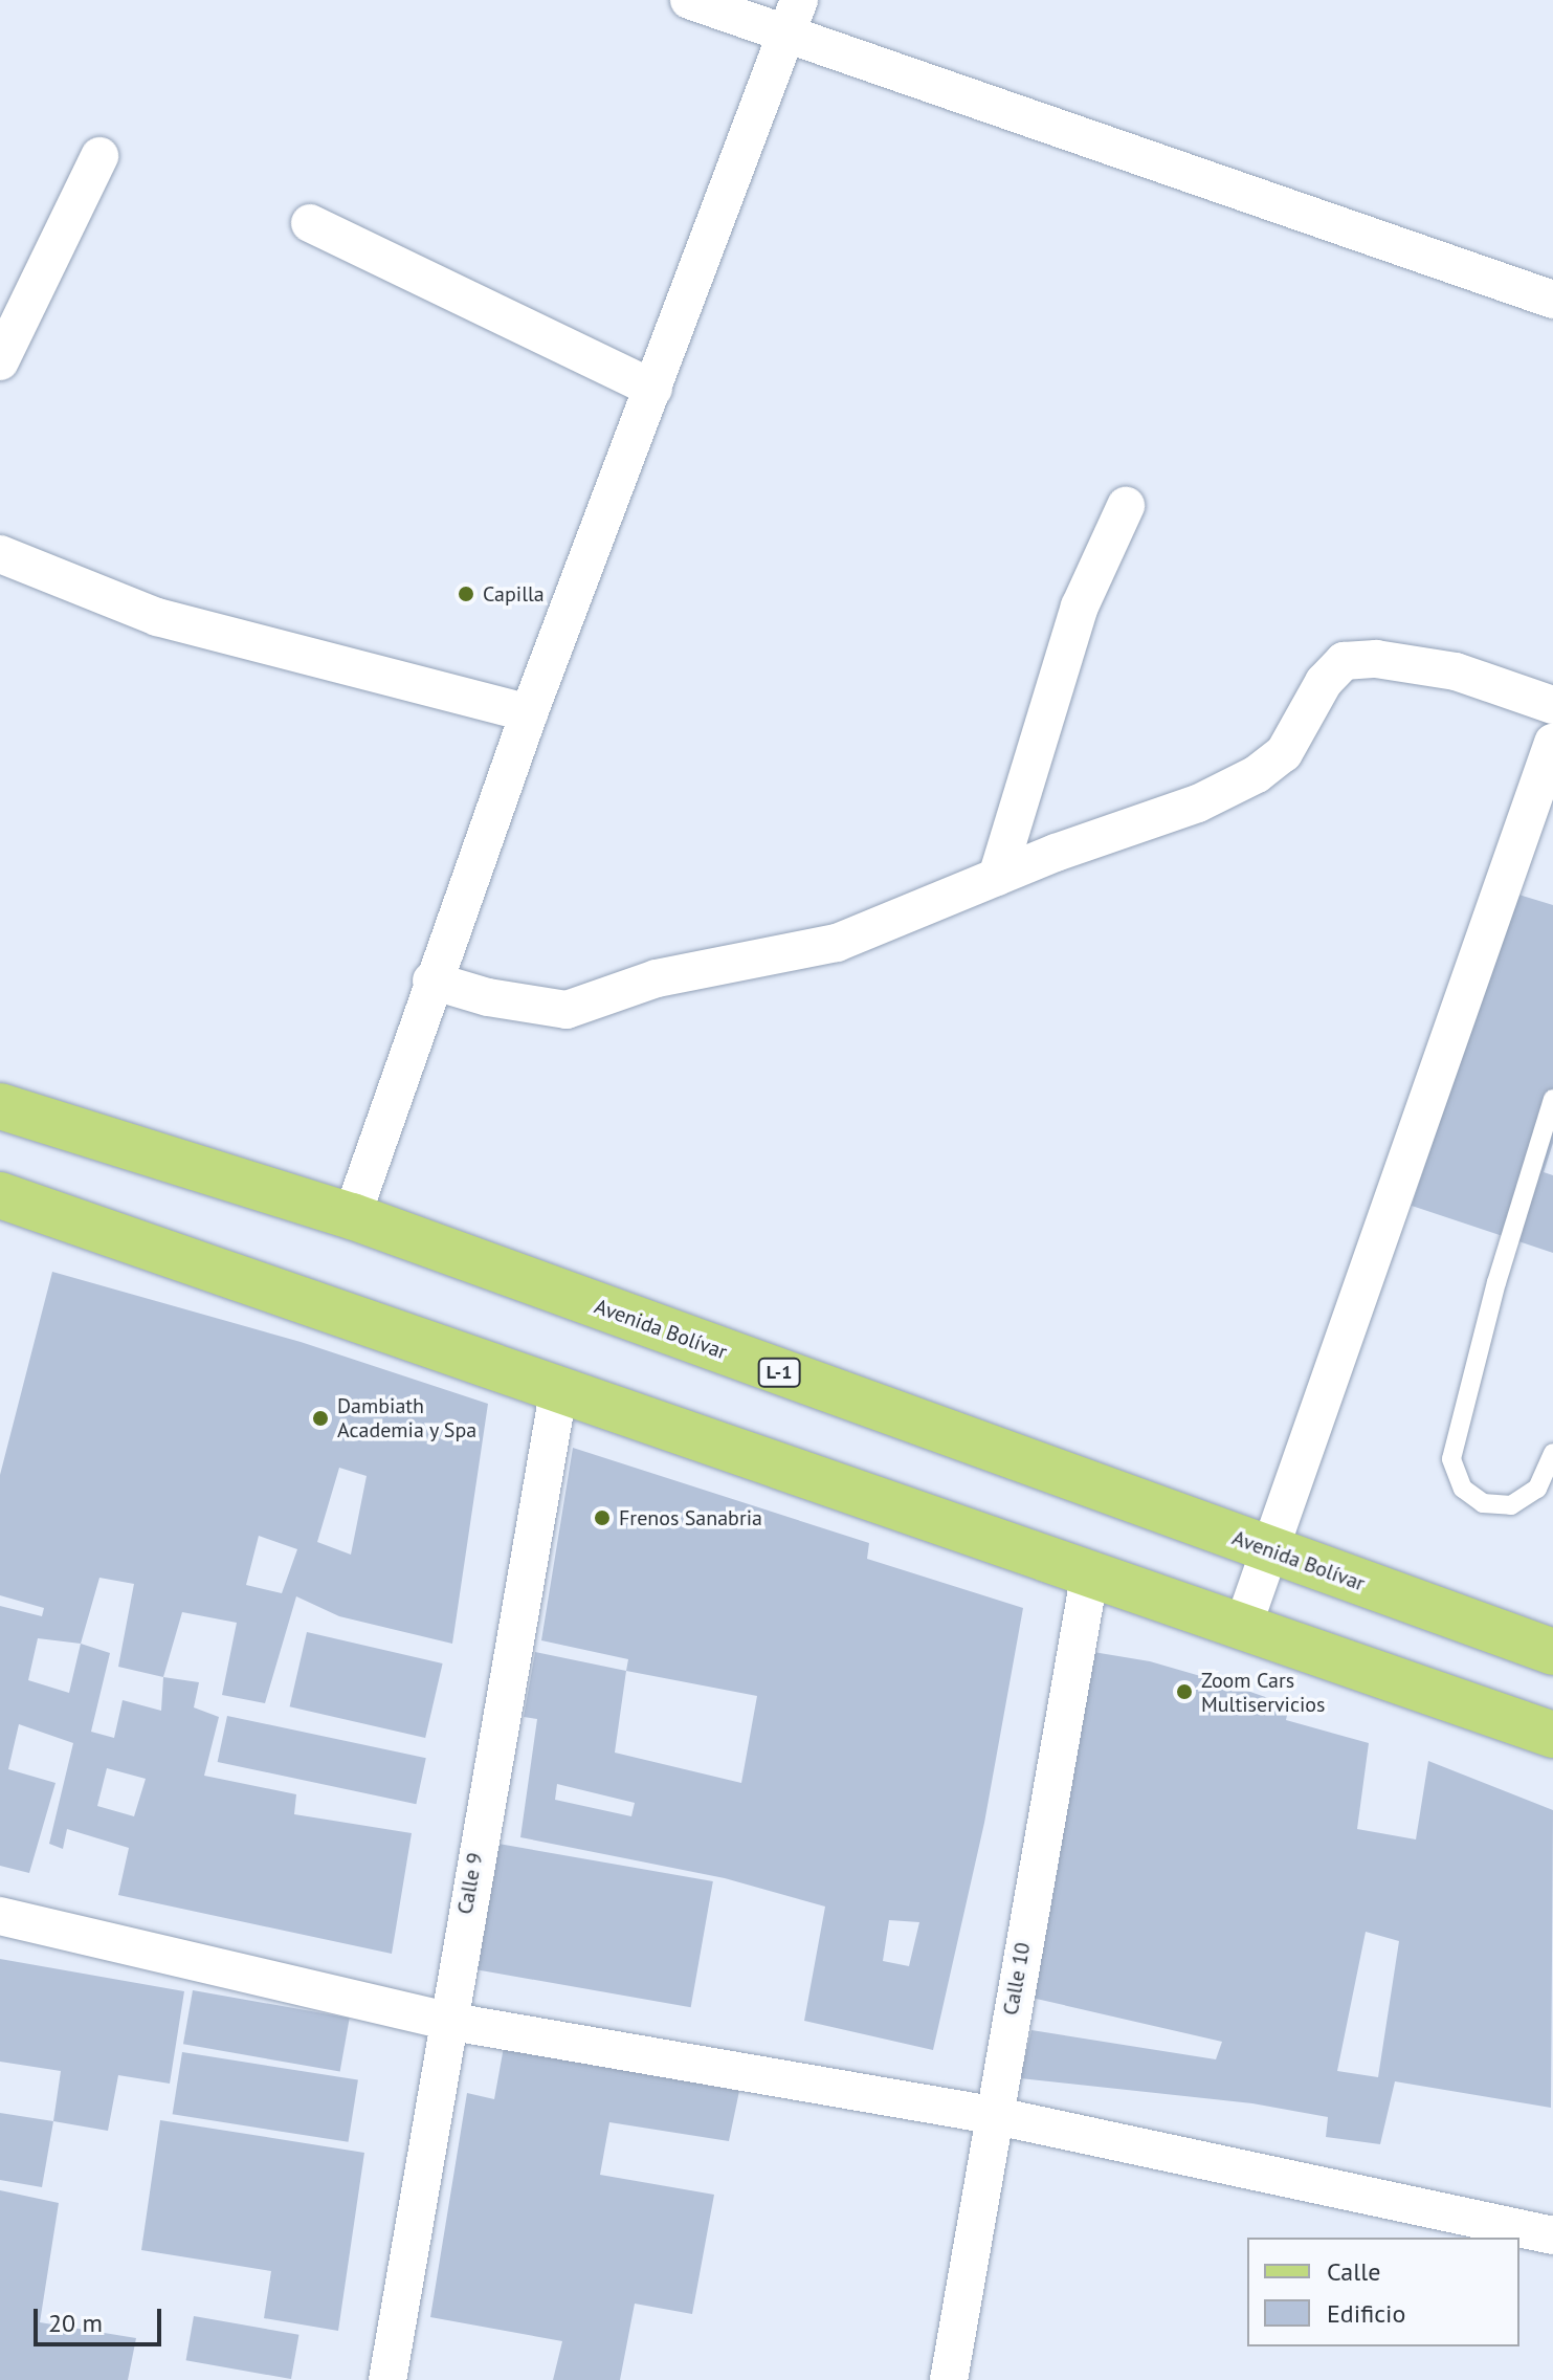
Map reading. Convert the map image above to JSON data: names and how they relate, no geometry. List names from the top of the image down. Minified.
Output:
{"streets":{"main road":["Avenida Bolívar","L-1"],"street":["Calle 9","Calle 10"]},"places":["Capilla","Dambiath Academia y Spa","Frenos Sanabria","Zoom Cars Multiservicios"],"legend":["Calle","Edificio"],"scale_bar":"20 m"}
